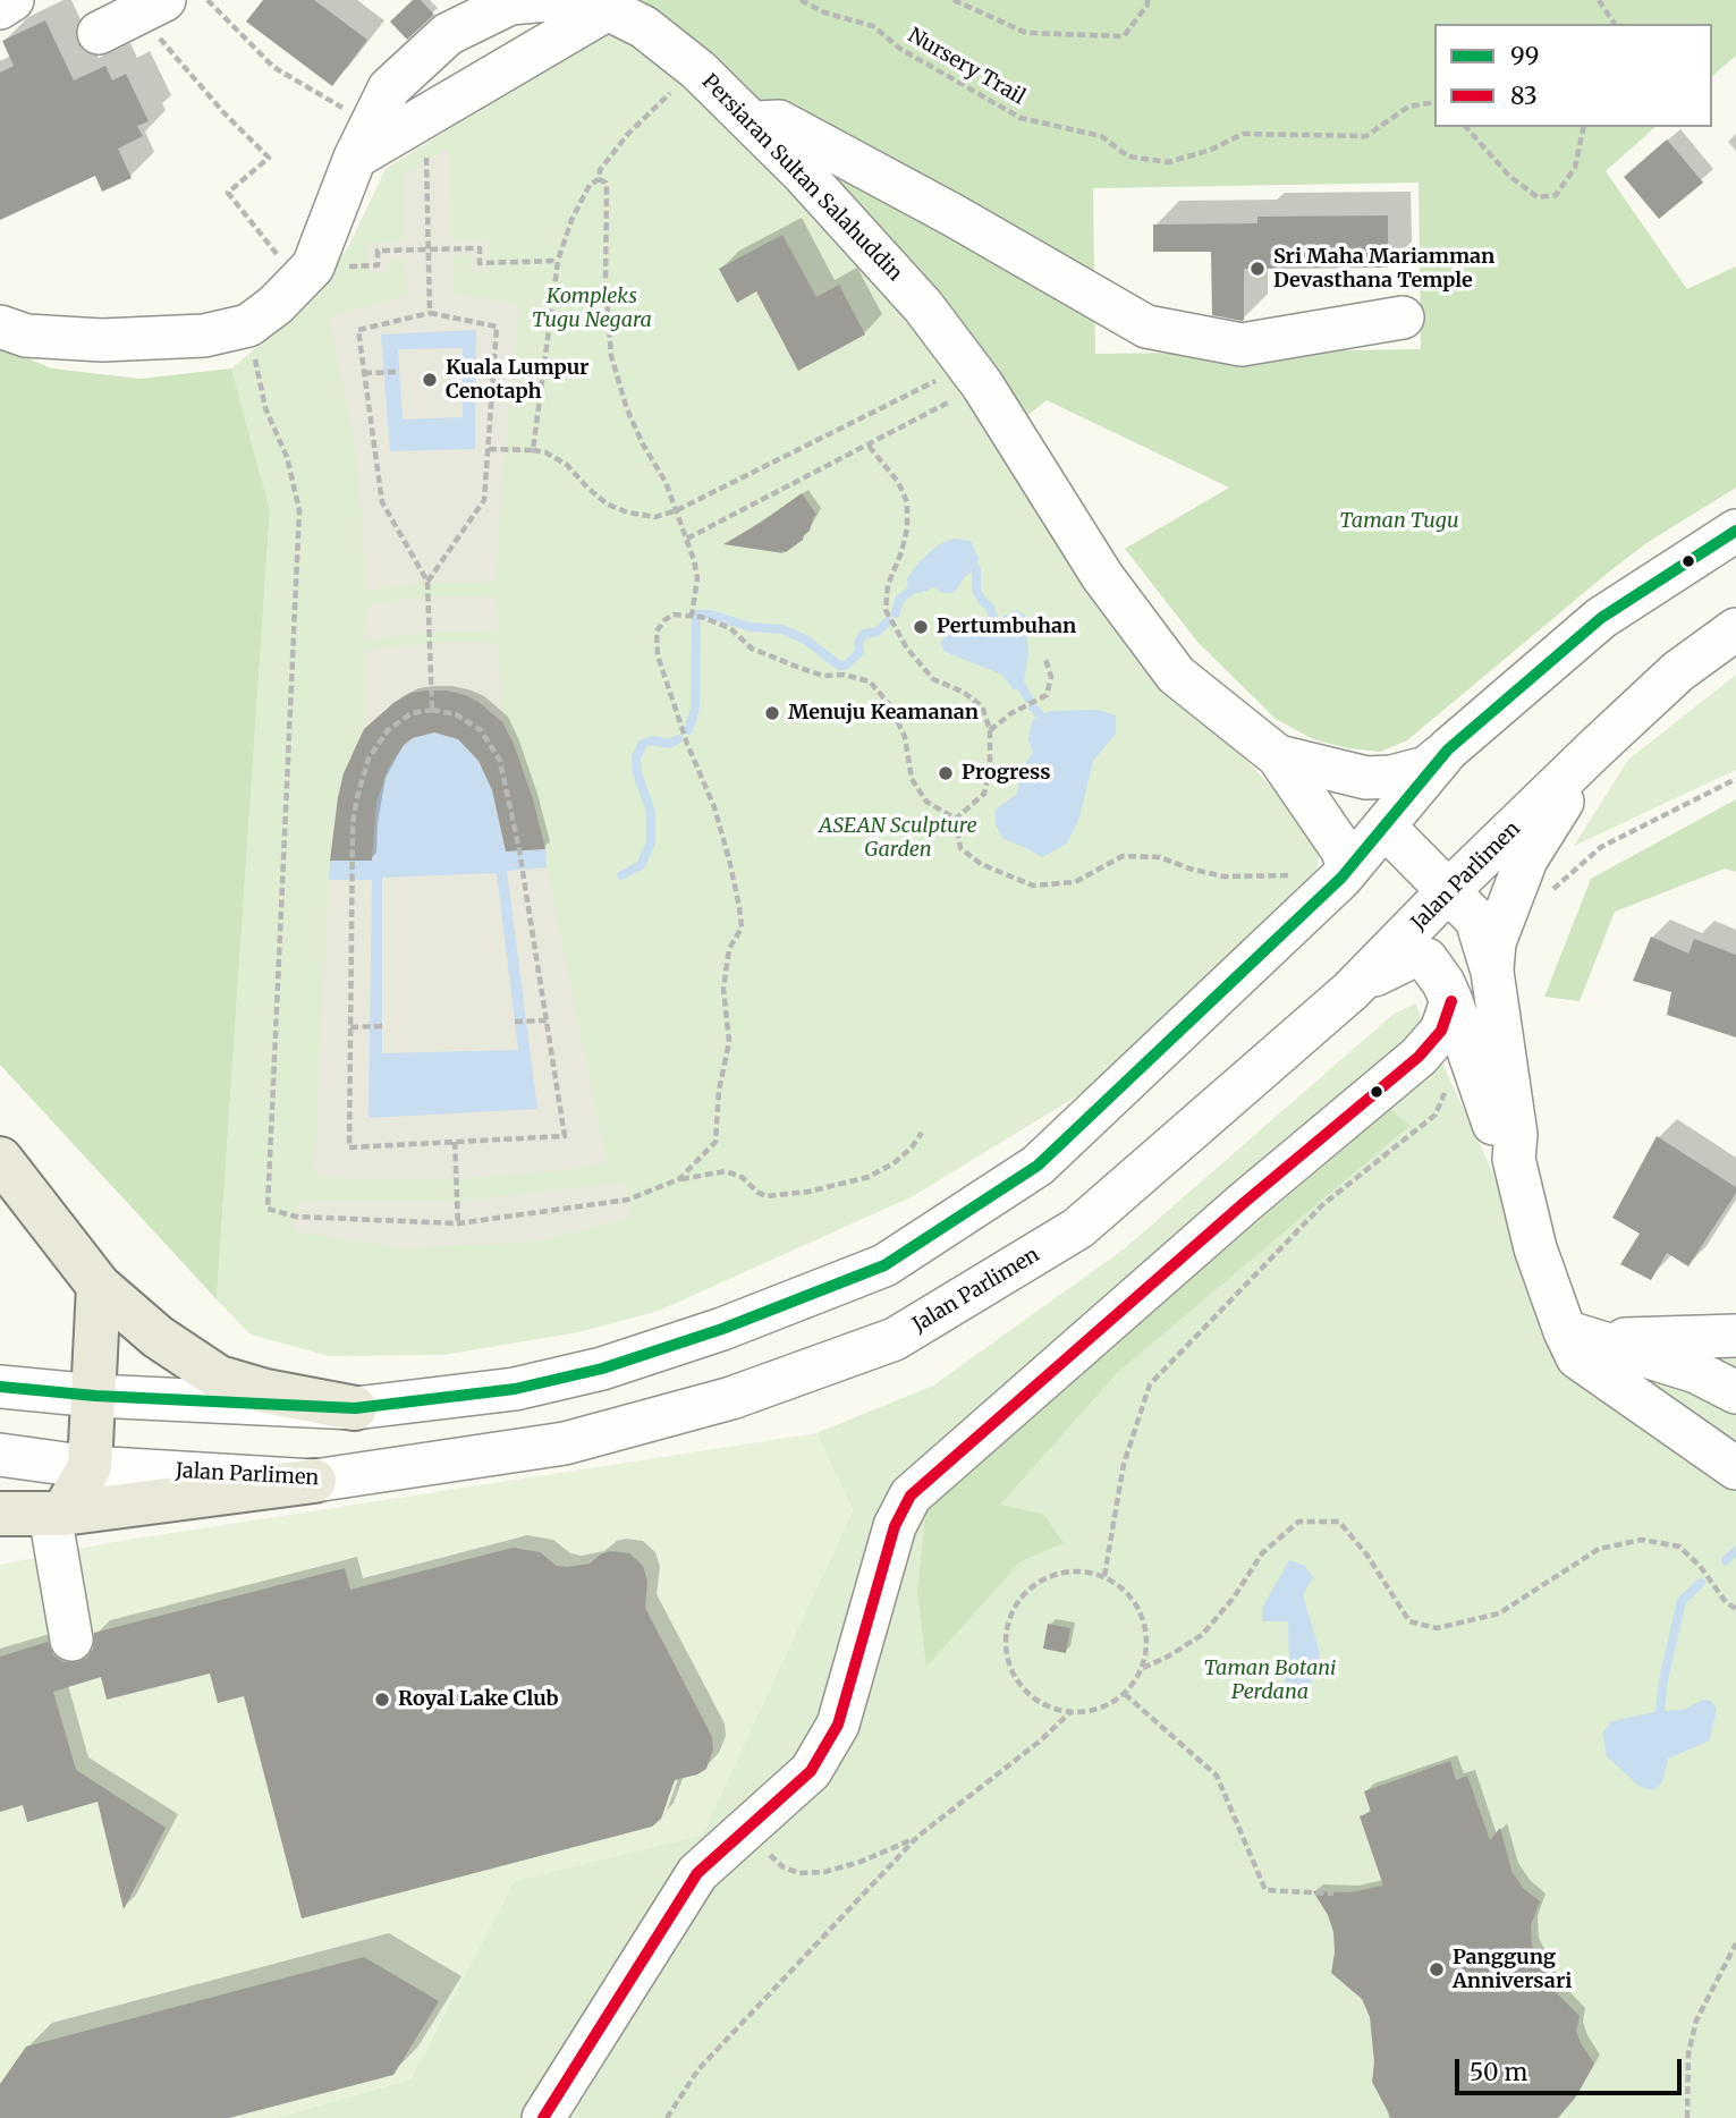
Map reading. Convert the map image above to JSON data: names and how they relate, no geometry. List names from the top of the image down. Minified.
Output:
{"streets":{"street":["Persiaran Sultan Salahuddin","Jalan Parlimen"],"path":["Nursery Trail"]},"parks":["Kompleks Tugu Negara","Taman Tugu","ASEAN Sculpture Garden","Taman Botani Perdana"],"places":["Sri Maha Mariamman Devasthana Temple","Kuala Lumpur Cenotaph","Pertumbuhan","Menuju Keamanan","Progress","Royal Lake Club","Panggung Anniversari"],"lines":["transit line 99","transit line 83"],"legend":["99","83"],"scale_bar":"50 m"}
